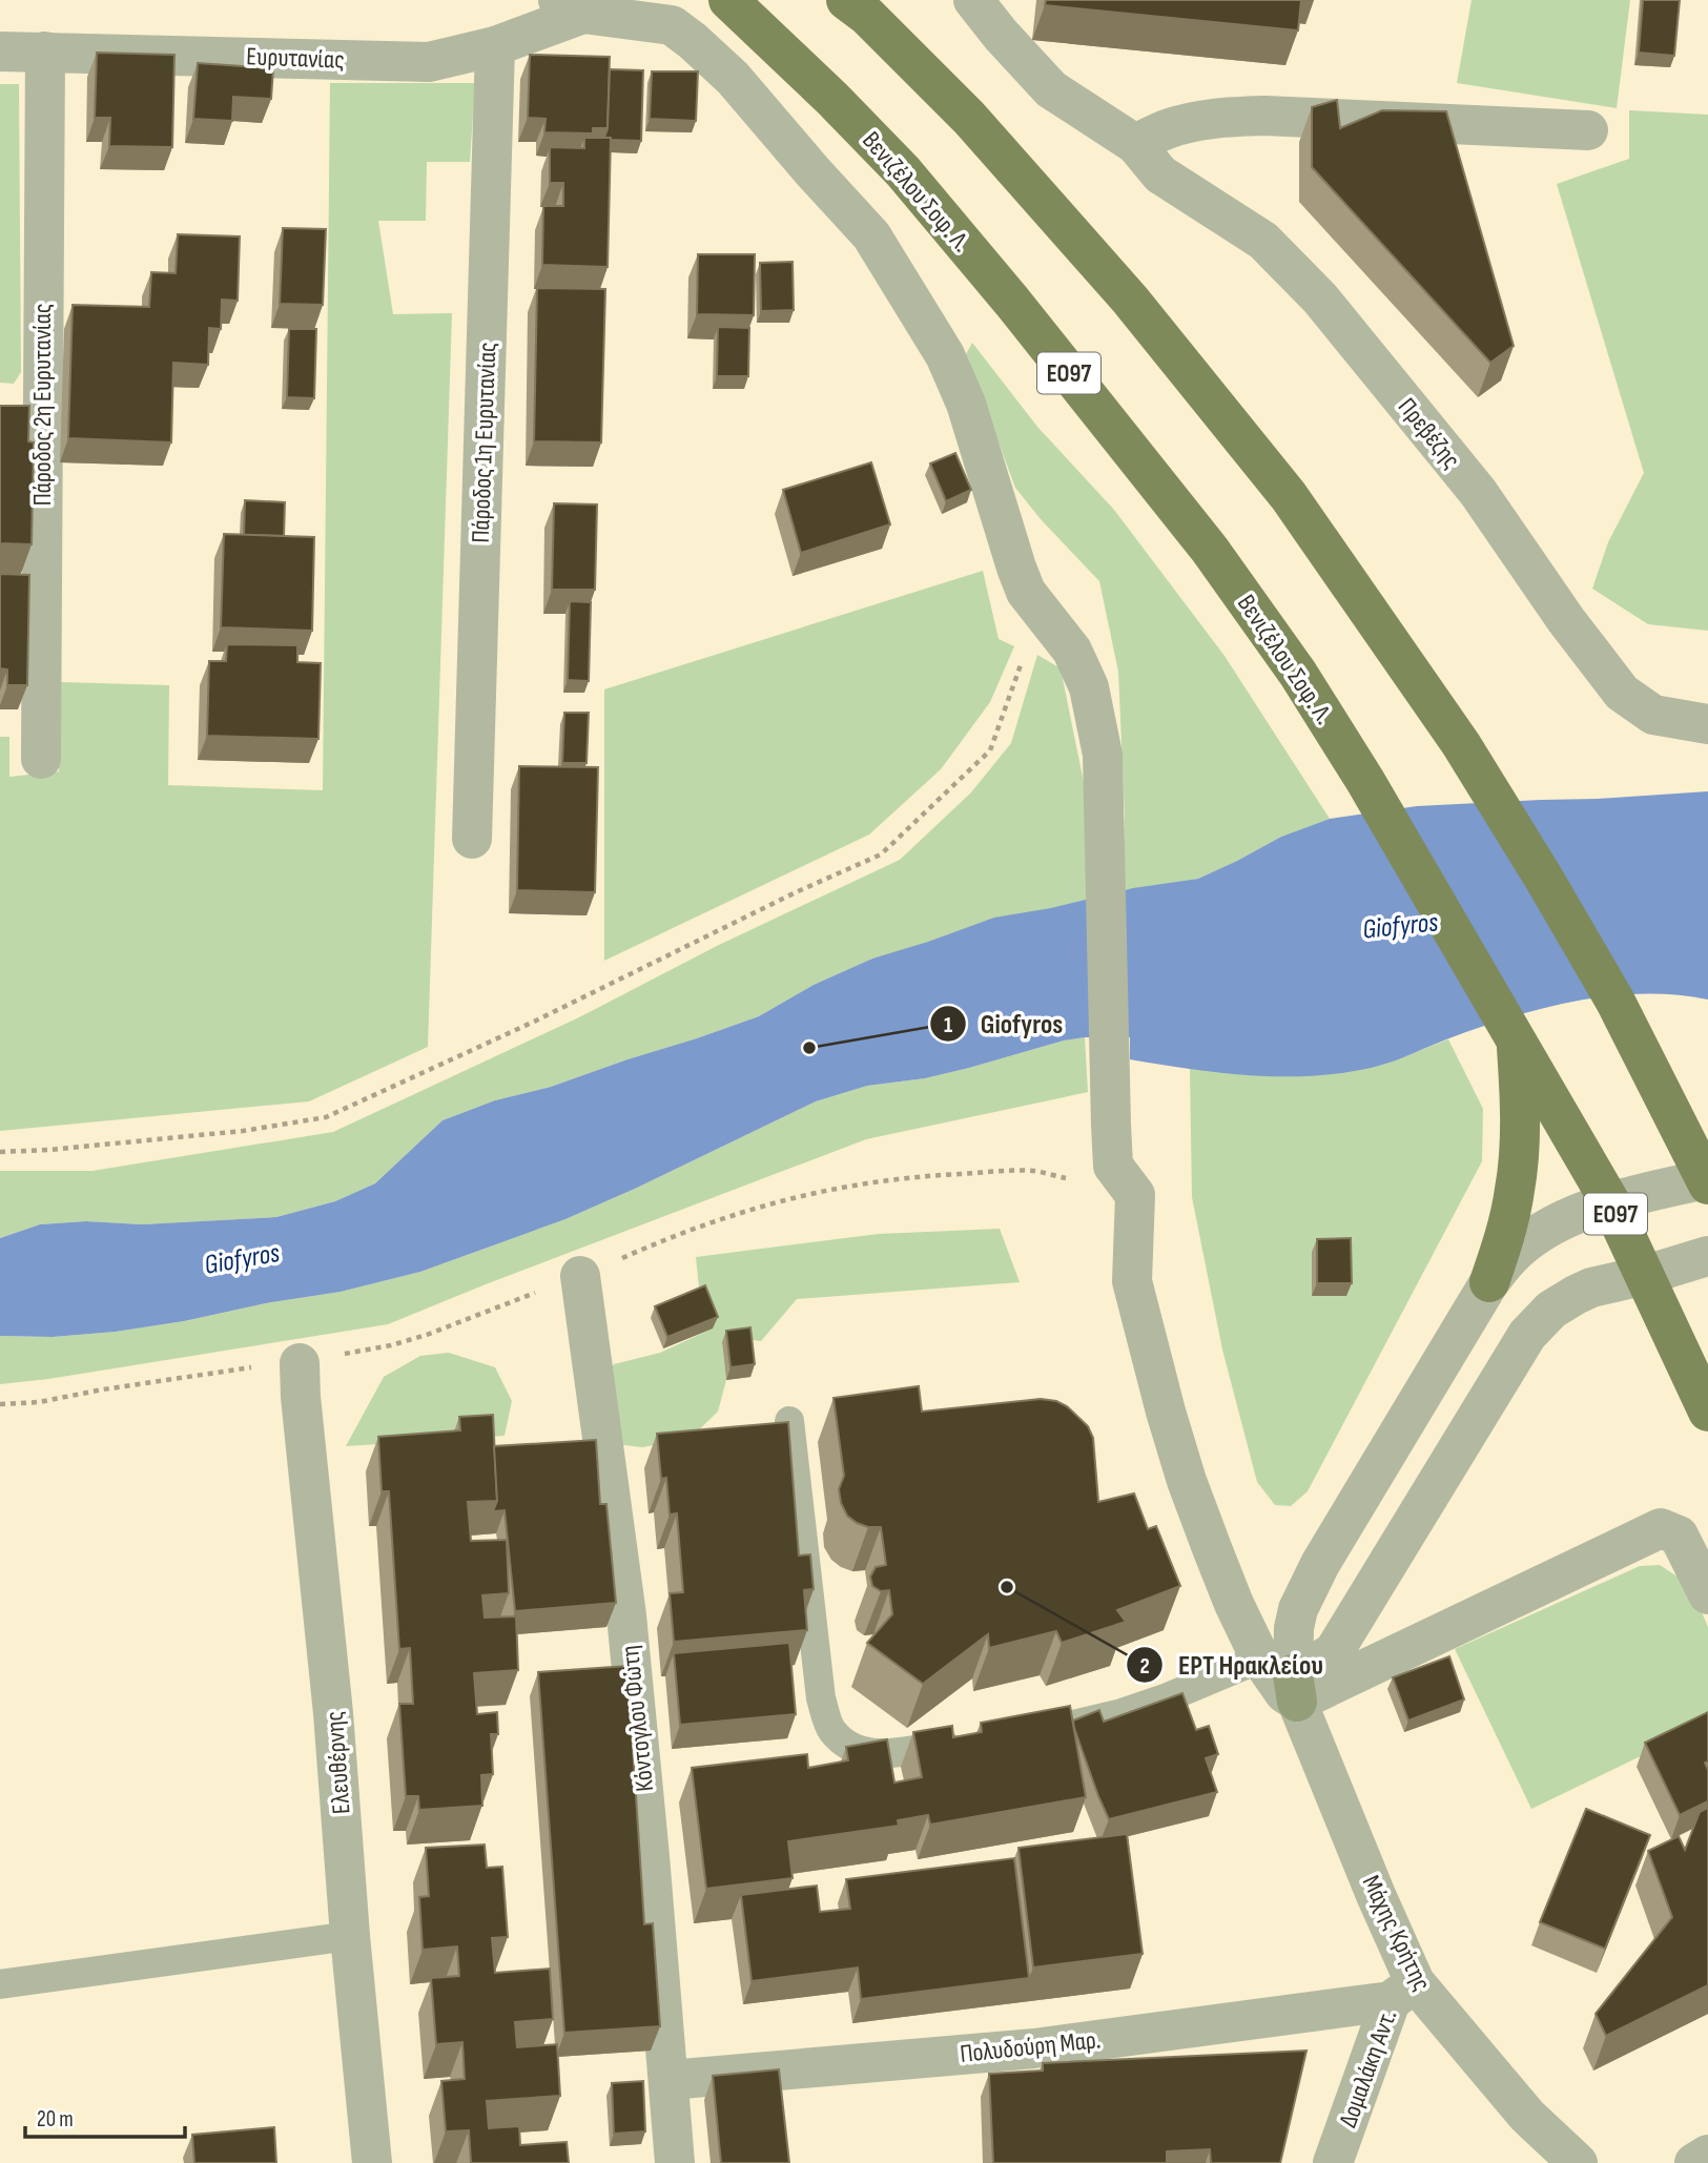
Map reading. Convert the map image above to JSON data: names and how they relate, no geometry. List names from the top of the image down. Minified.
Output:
{"streets":{"main road":["Βενιζέλου Σοφ. Λ.","ΕΟ97"],"street":["Ευρυτανίας","Πάροδος 2η Ευρυτανίας","Πρεβέζης","Πάροδος 1η Ευρυτανίας","Κόντογλου Φώτη","Ελευθέρνης","Μάχης Κρήτης","Πολυδούρη Μαρ.","Δομαλάκη Αντ."]},"crossings":[["Ευρυτανίας","Πάροδος 2η Ευρυτανίας"],["Ευρυτανίας","Πάροδος 1η Ευρυτανίας"],["Ευρυτανίας","Μάχης Κρήτης"],["Κόντογλου Φώτη","Πολυδούρη Μαρ."],["Μάχης Κρήτης","Πολυδούρη Μαρ."],["Μάχης Κρήτης","Δομαλάκη Αντ."],["Πολυδούρη Μαρ.","Δομαλάκη Αντ."]],"water":["Giofyros"],"places":["Giofyros","ΕΡΤ Ηρακλείου"],"scale_bar":"20 m"}
